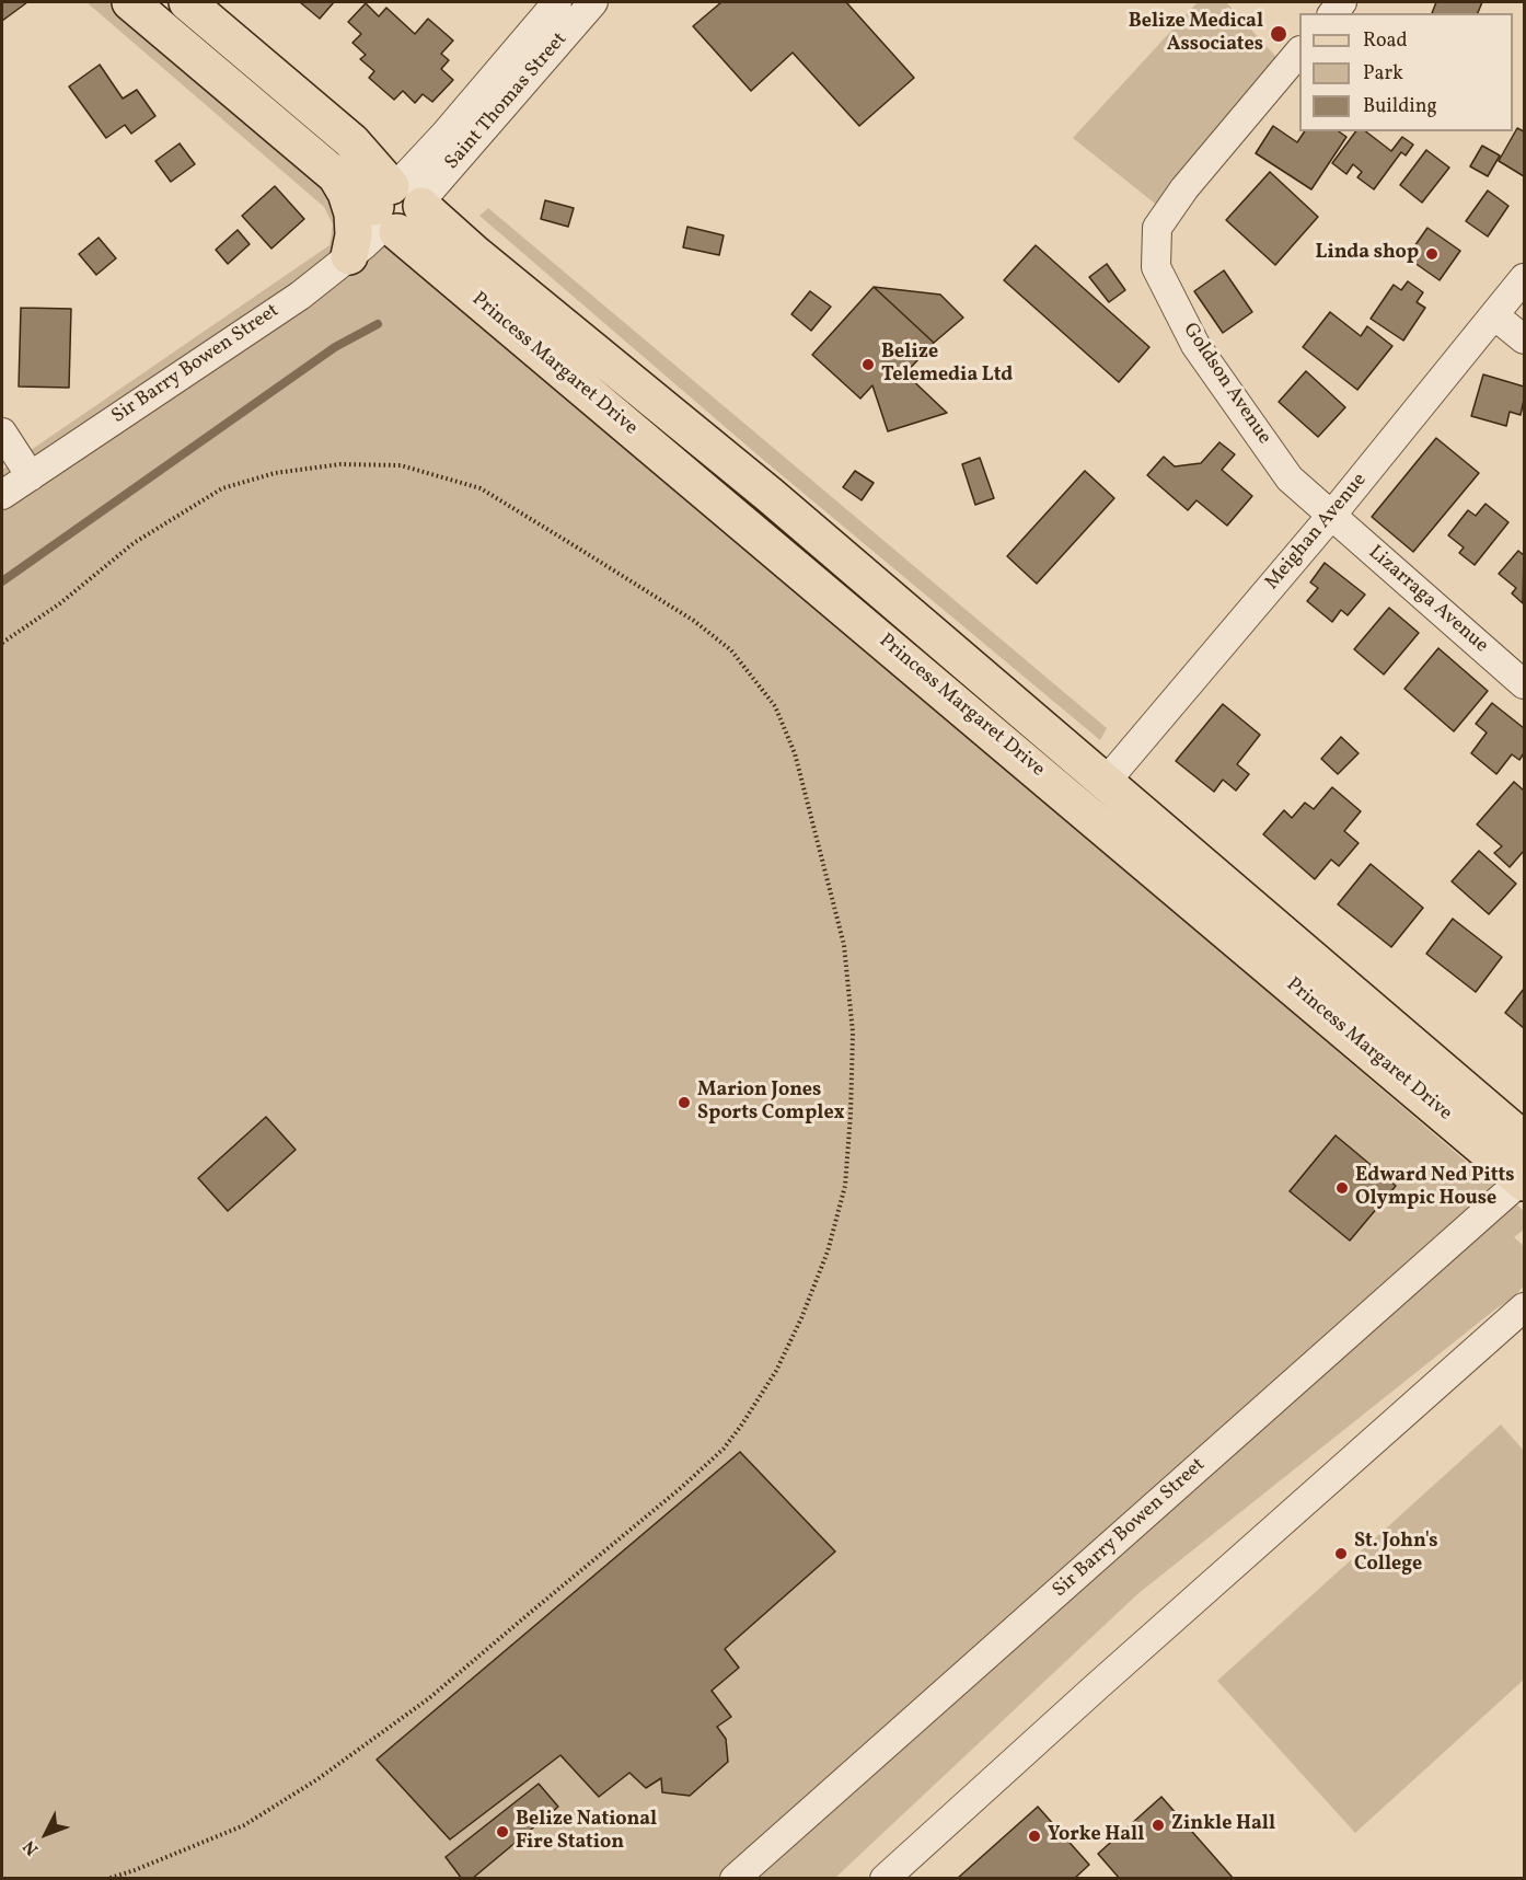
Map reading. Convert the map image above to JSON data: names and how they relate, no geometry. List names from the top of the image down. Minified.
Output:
{"streets":{"main road":["Princess Margaret Drive"],"street":["Saint Thomas Street","Sir Barry Bowen Street","Goldson Avenue","Meighan Avenue","Lizarraga Avenue"]},"crossings":[["Saint Thomas Street","Sir Barry Bowen Street"],["Saint Thomas Street","Princess Margaret Drive"],["Sir Barry Bowen Street","Princess Margaret Drive"],["Princess Margaret Drive","Meighan Avenue"],["Goldson Avenue","Meighan Avenue"],["Goldson Avenue","Lizarraga Avenue"],["Meighan Avenue","Lizarraga Avenue"]],"places":["Belize Medical Associates","Linda shop","Belize Telemedia Ltd","Marion Jones Sports Complex","Edward Ned Pitts Olympic House","St. John's College","Zinkle Hall","Belize National Fire Station","Yorke Hall"],"legend":["Road","Park","Building"],"north":"bottom left"}
